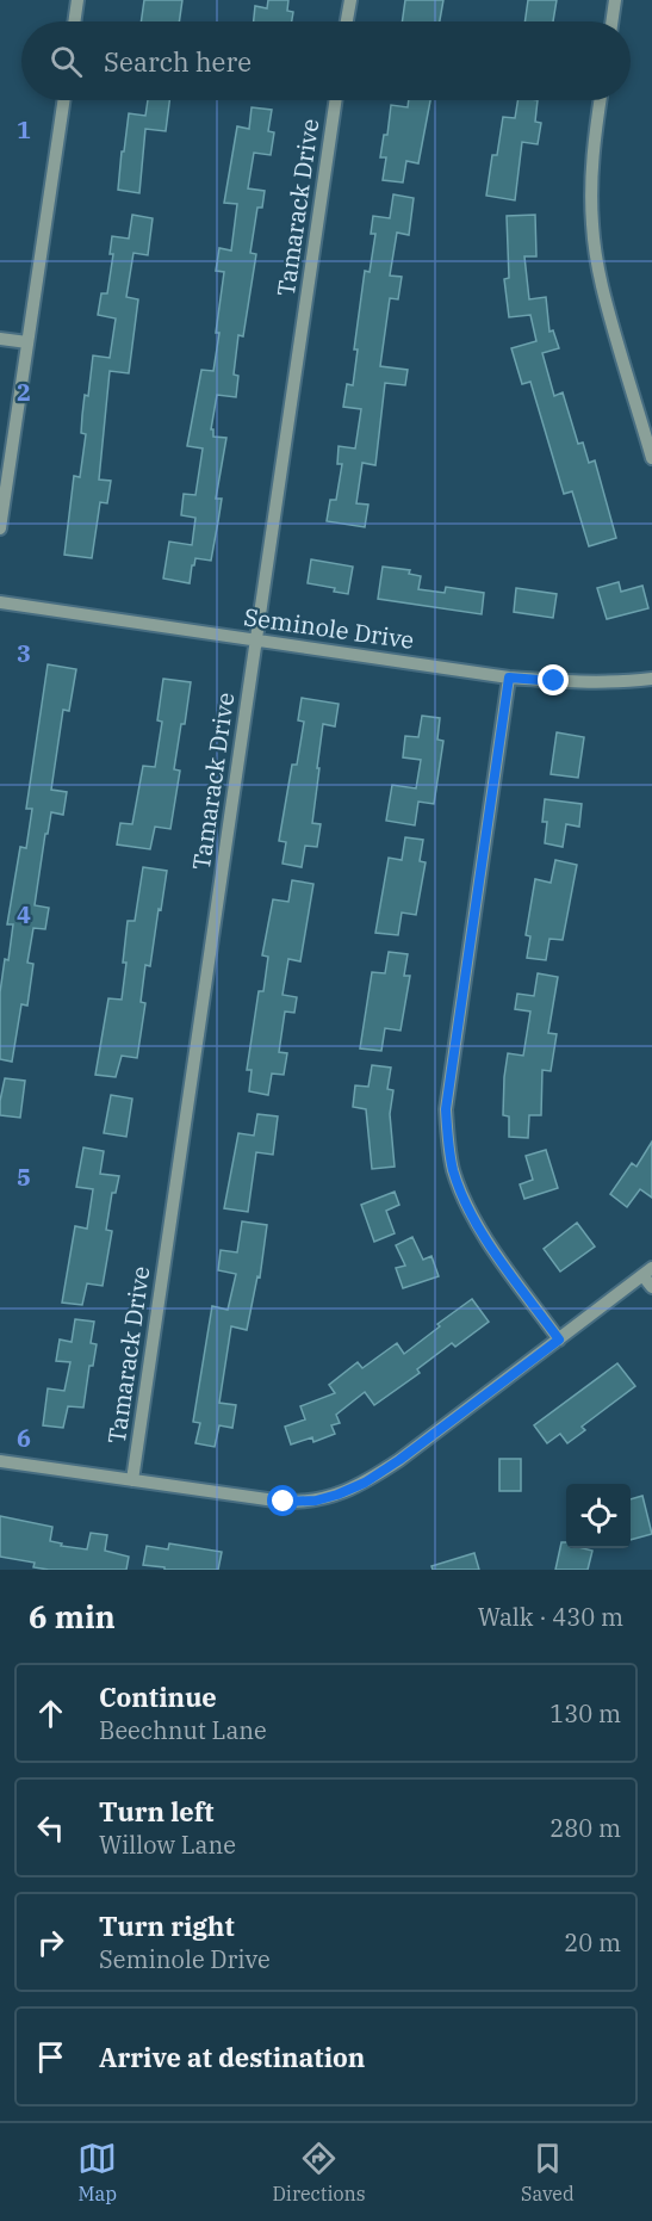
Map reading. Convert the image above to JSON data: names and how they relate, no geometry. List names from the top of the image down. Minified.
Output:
{"streets":{"street":["Tamarack Drive","Seminole Drive"]},"crossings":[["Tamarack Drive","Seminole Drive"]],"page":{"search":"Search here","heading":["6 min","Walk · 430 m"],"list":[["Continue","Beechnut Lane","130 m"],["Turn left","Willow Lane","280 m"],["Turn right","Seminole Drive","20 m"],"Arrive at destination"],"nav":["Map","Directions","Saved"]},"grid":{"rows":["1","2","3","4","5","6"]}}
